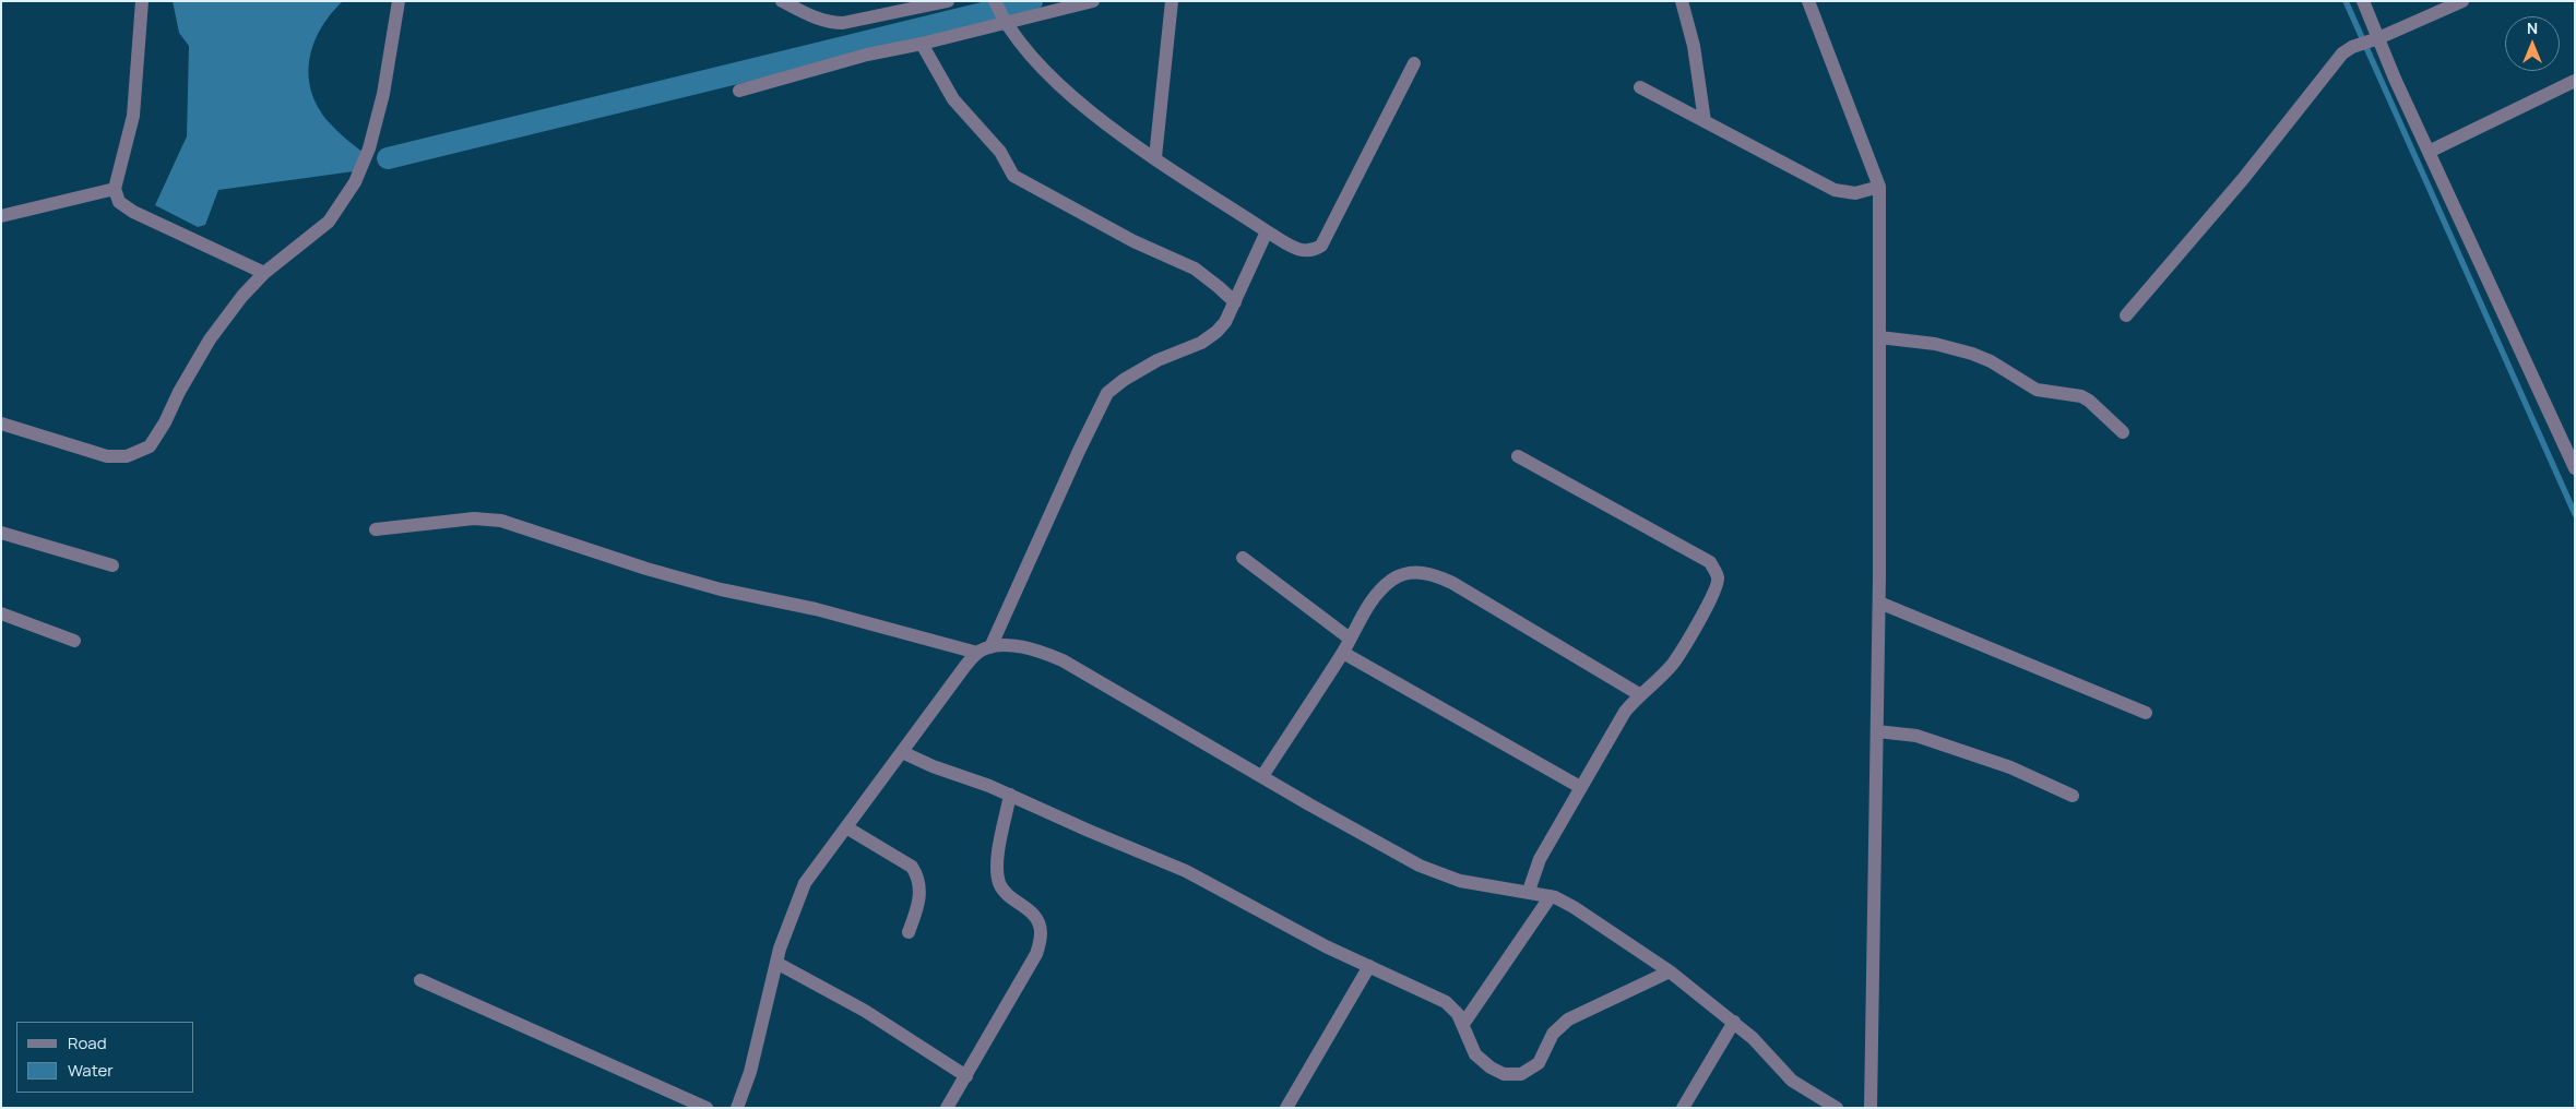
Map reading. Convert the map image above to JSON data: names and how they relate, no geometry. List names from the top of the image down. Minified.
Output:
{"legend":["Road","Water"],"north":"top"}
